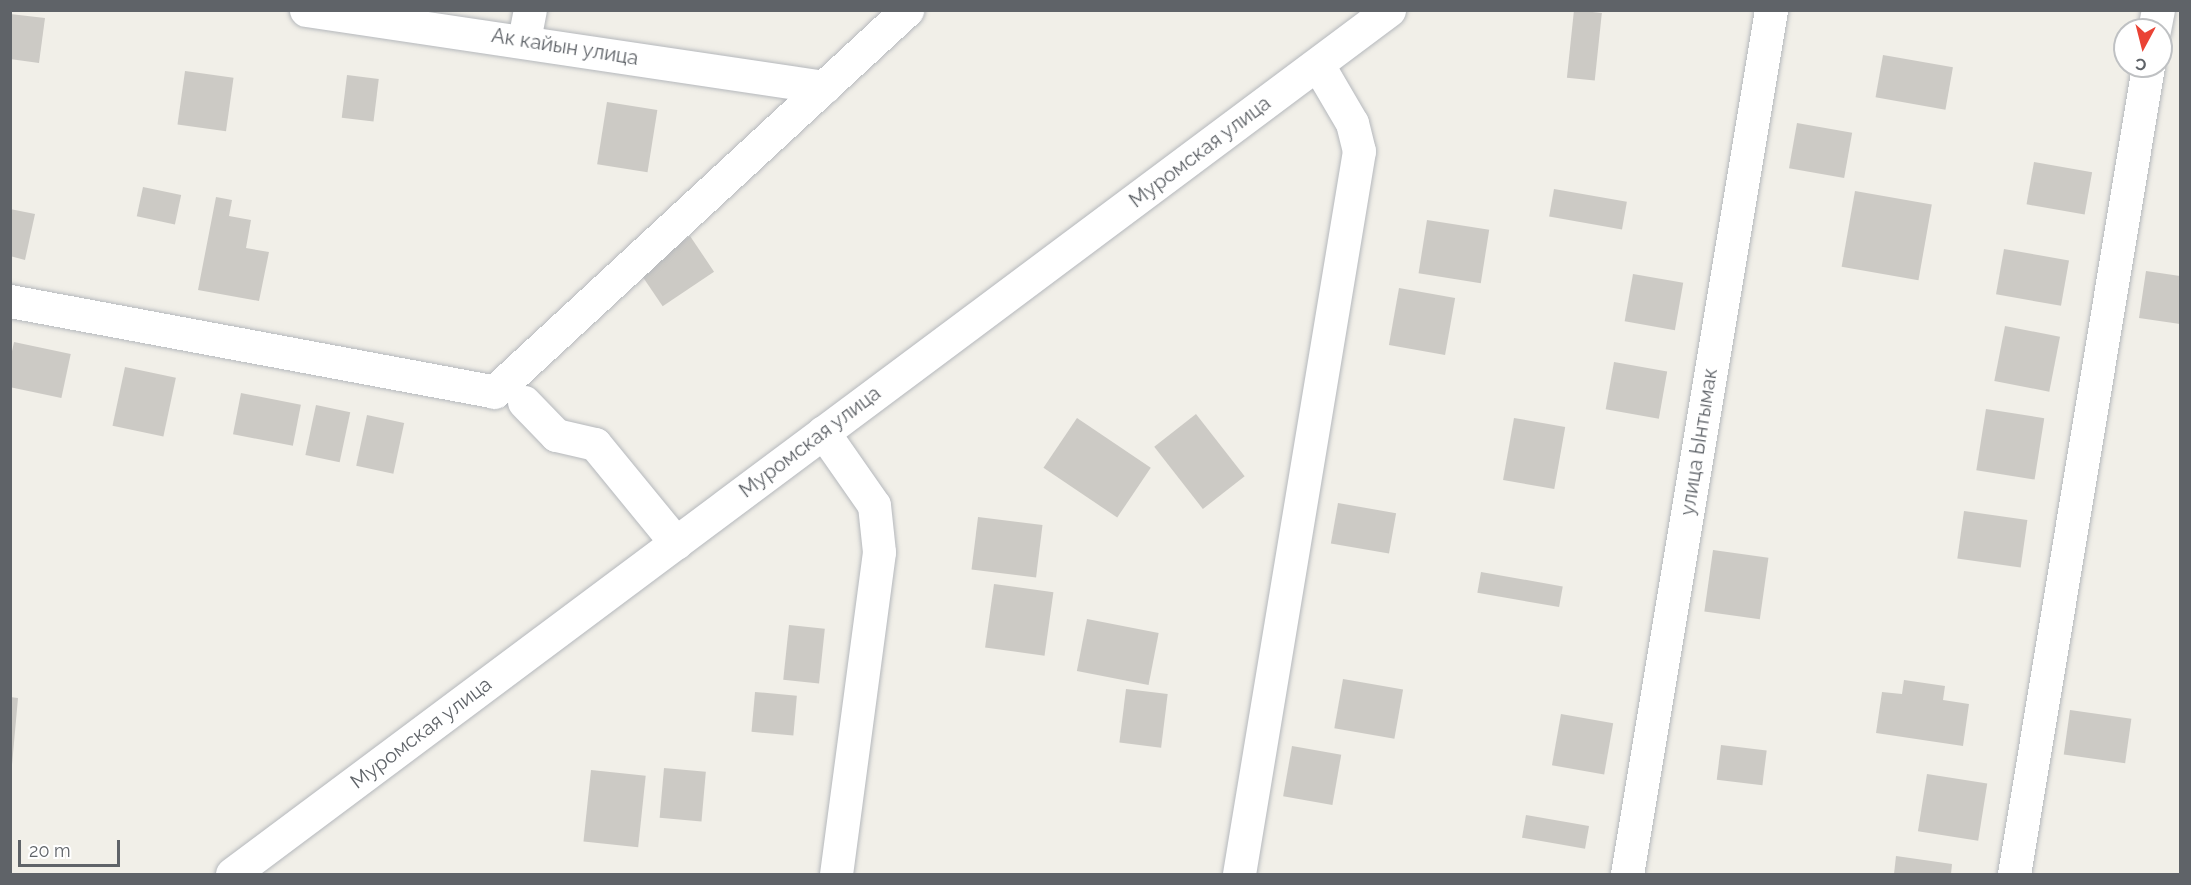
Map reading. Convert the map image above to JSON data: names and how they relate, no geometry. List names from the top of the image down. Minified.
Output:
{"streets":{"street":["Ак кайын улица","Муромская улица","улица Ынтымак"]},"scale_bar":"20 m","north":"bottom"}
